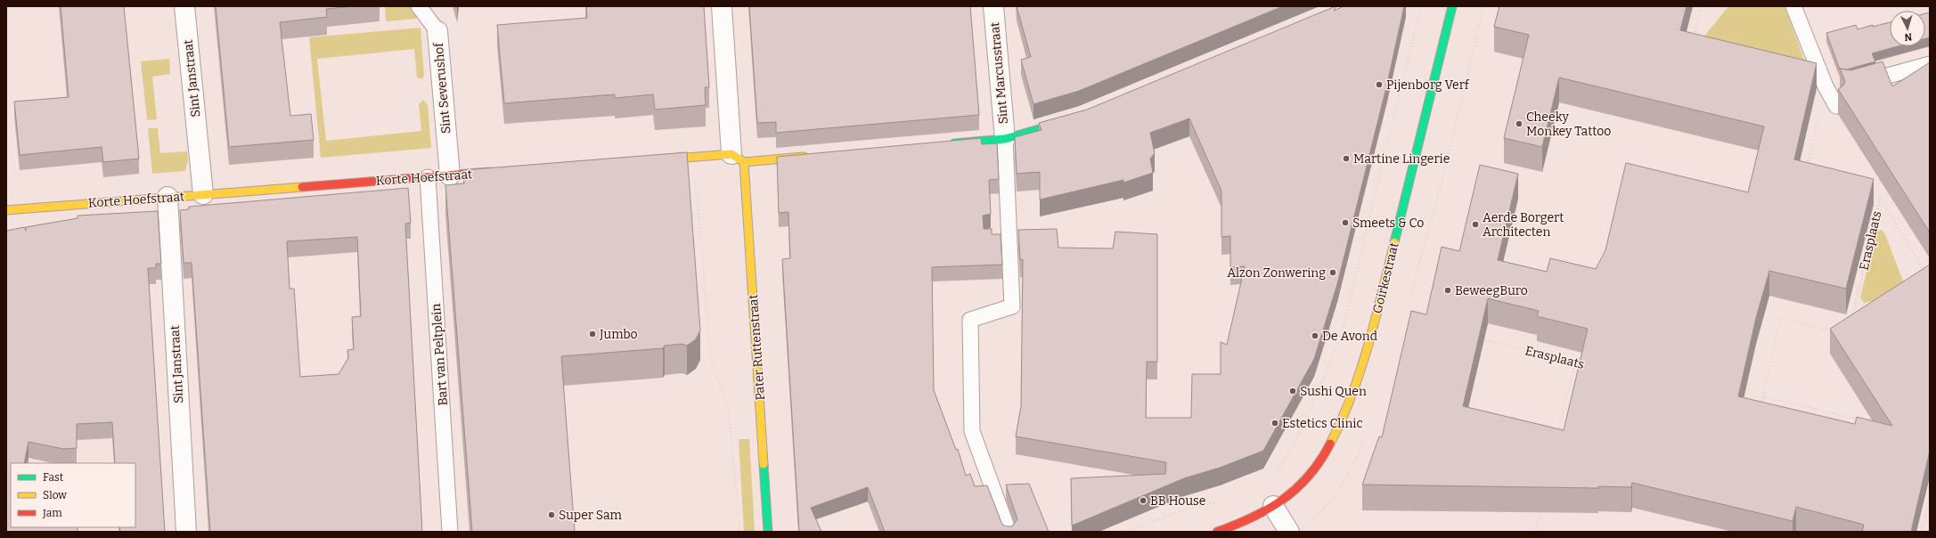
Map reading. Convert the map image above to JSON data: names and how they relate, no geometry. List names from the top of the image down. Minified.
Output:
{"streets":{"street":["Sint Marcusstraat","Sint Janstraat","Sint Severushof","Korte Hoefstraat","Goirkestraat","Pater Ruttenstraat"],"lane":["Bart van Peltplein"],"path":["Erasplaats"]},"crossings":[["Sint Janstraat","Korte Hoefstraat"],["Sint Severushof","Korte Hoefstraat"],["Korte Hoefstraat","Bart van Peltplein"]],"places":["Pijenborg Verf","Cheeky Monkey Tattoo","Martine Lingerie","Smeets & Co","Aerde Borgert Architecten","Alzon Zonwering","BeweegBuro","Jumbo","De Avond","Sushi Quen","Estetics Clinic","BB House","Super Sam"],"legend":["Fast","Slow","Jam"],"north":"bottom"}
